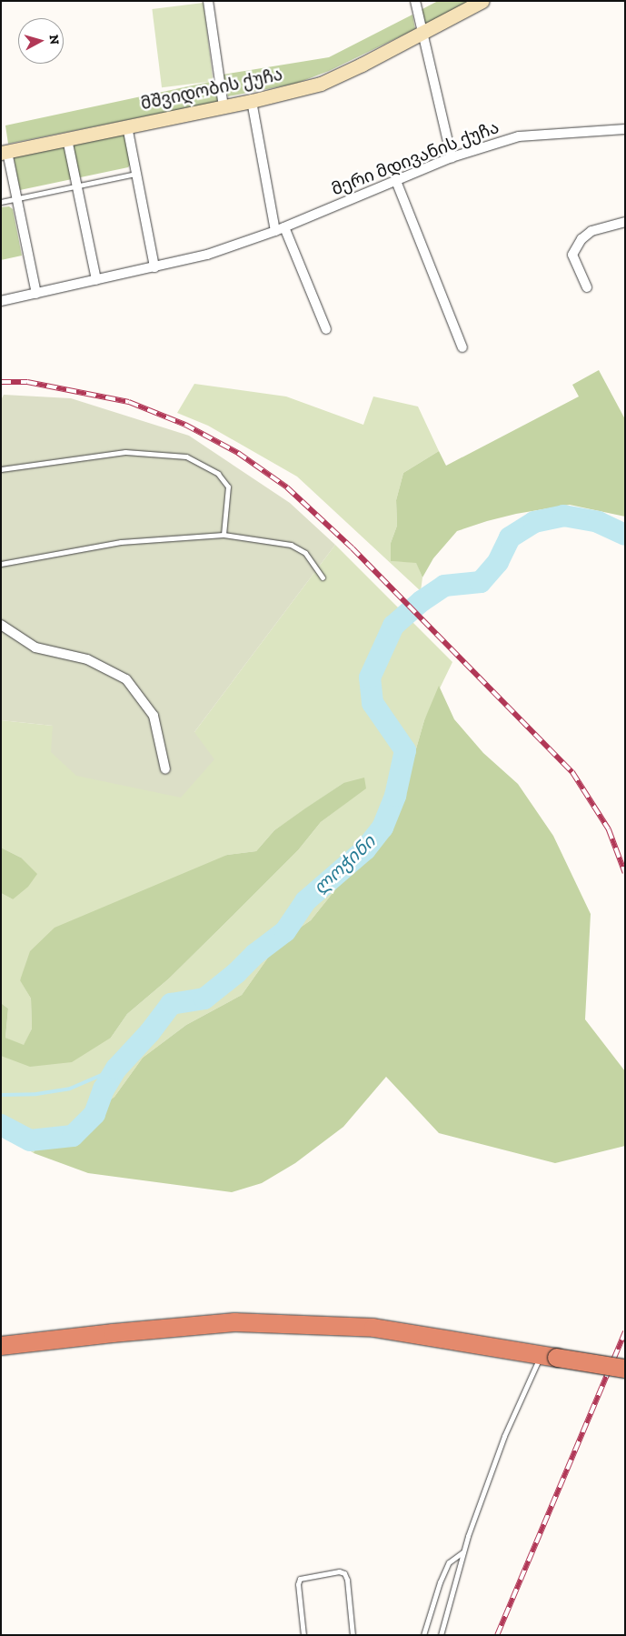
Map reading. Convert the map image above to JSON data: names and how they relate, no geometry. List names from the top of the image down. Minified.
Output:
{"streets":{"street":["მშვიდობის ქუჩა","მერი მდივანის ქუჩა"]},"water":["ლოჭინი"],"north":"right"}
